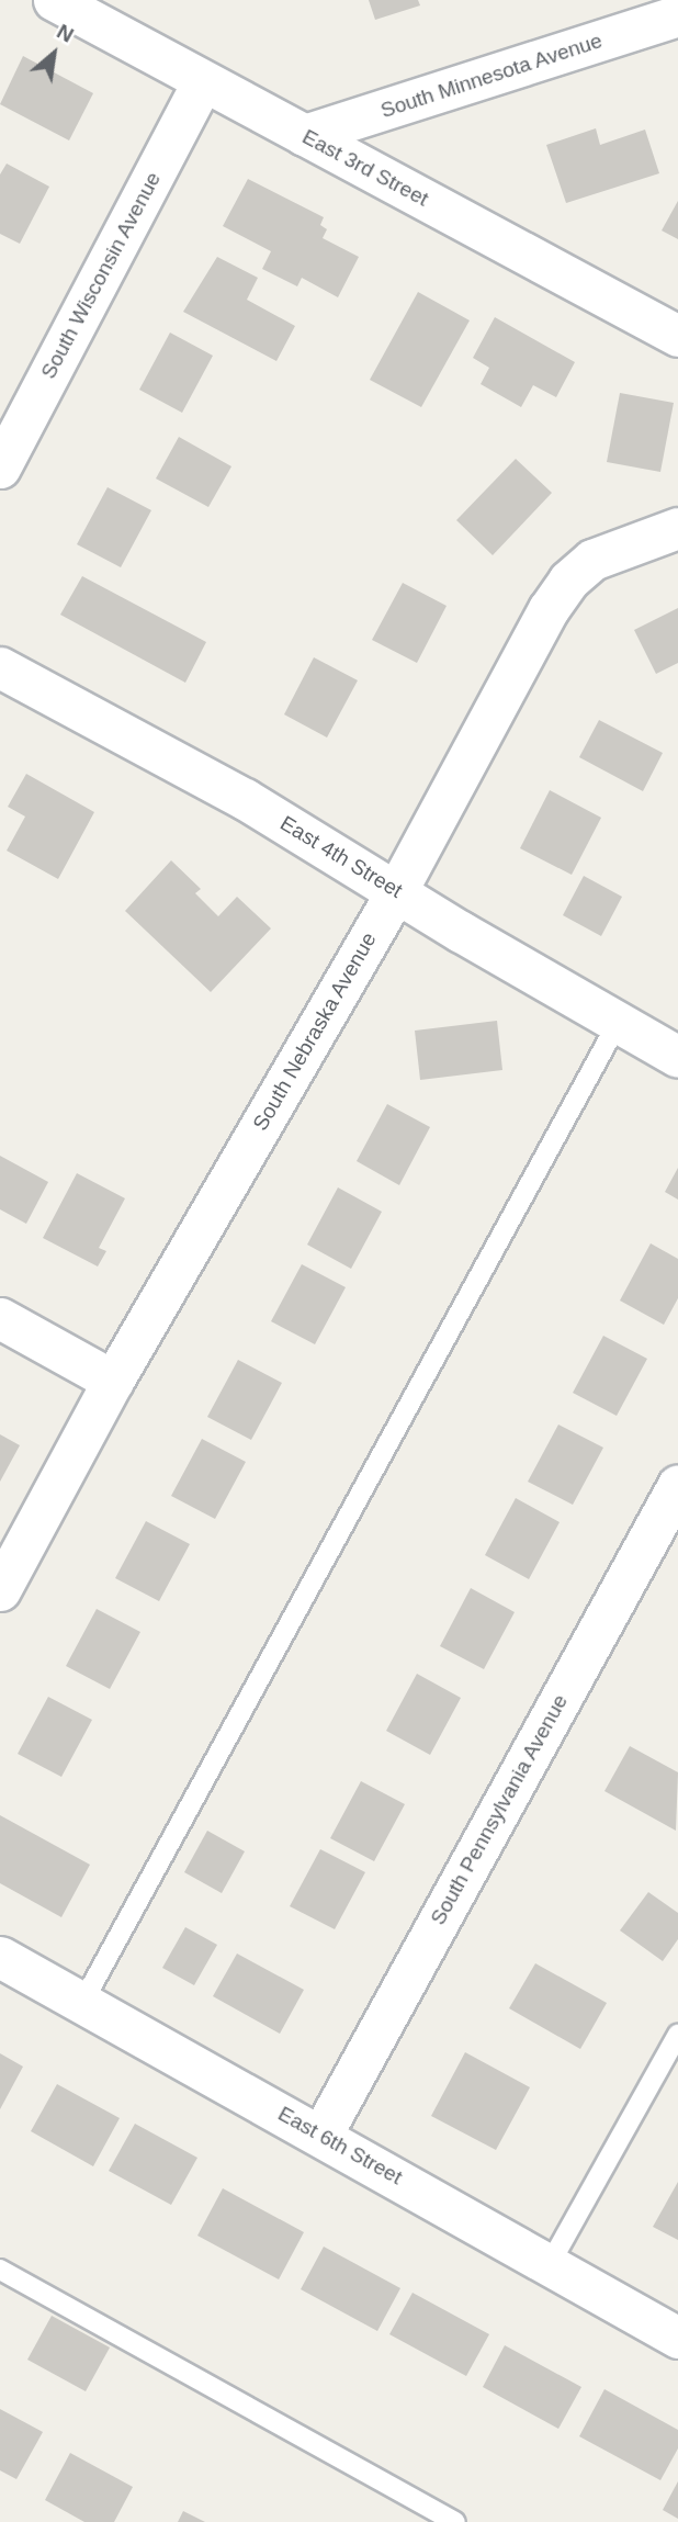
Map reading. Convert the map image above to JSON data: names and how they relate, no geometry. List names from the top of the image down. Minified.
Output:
{"streets":{"street":["South Minnesota Avenue","East 3rd Street","South Wisconsin Avenue","East 4th Street","South Nebraska Avenue","South Pennsylvania Avenue","East 6th Street"]},"crossings":[["South Minnesota Avenue","East 3rd Street"],["East 3rd Street","South Wisconsin Avenue"],["East 4th Street","South Nebraska Avenue"],["South Pennsylvania Avenue","East 6th Street"]],"north":"top right"}
